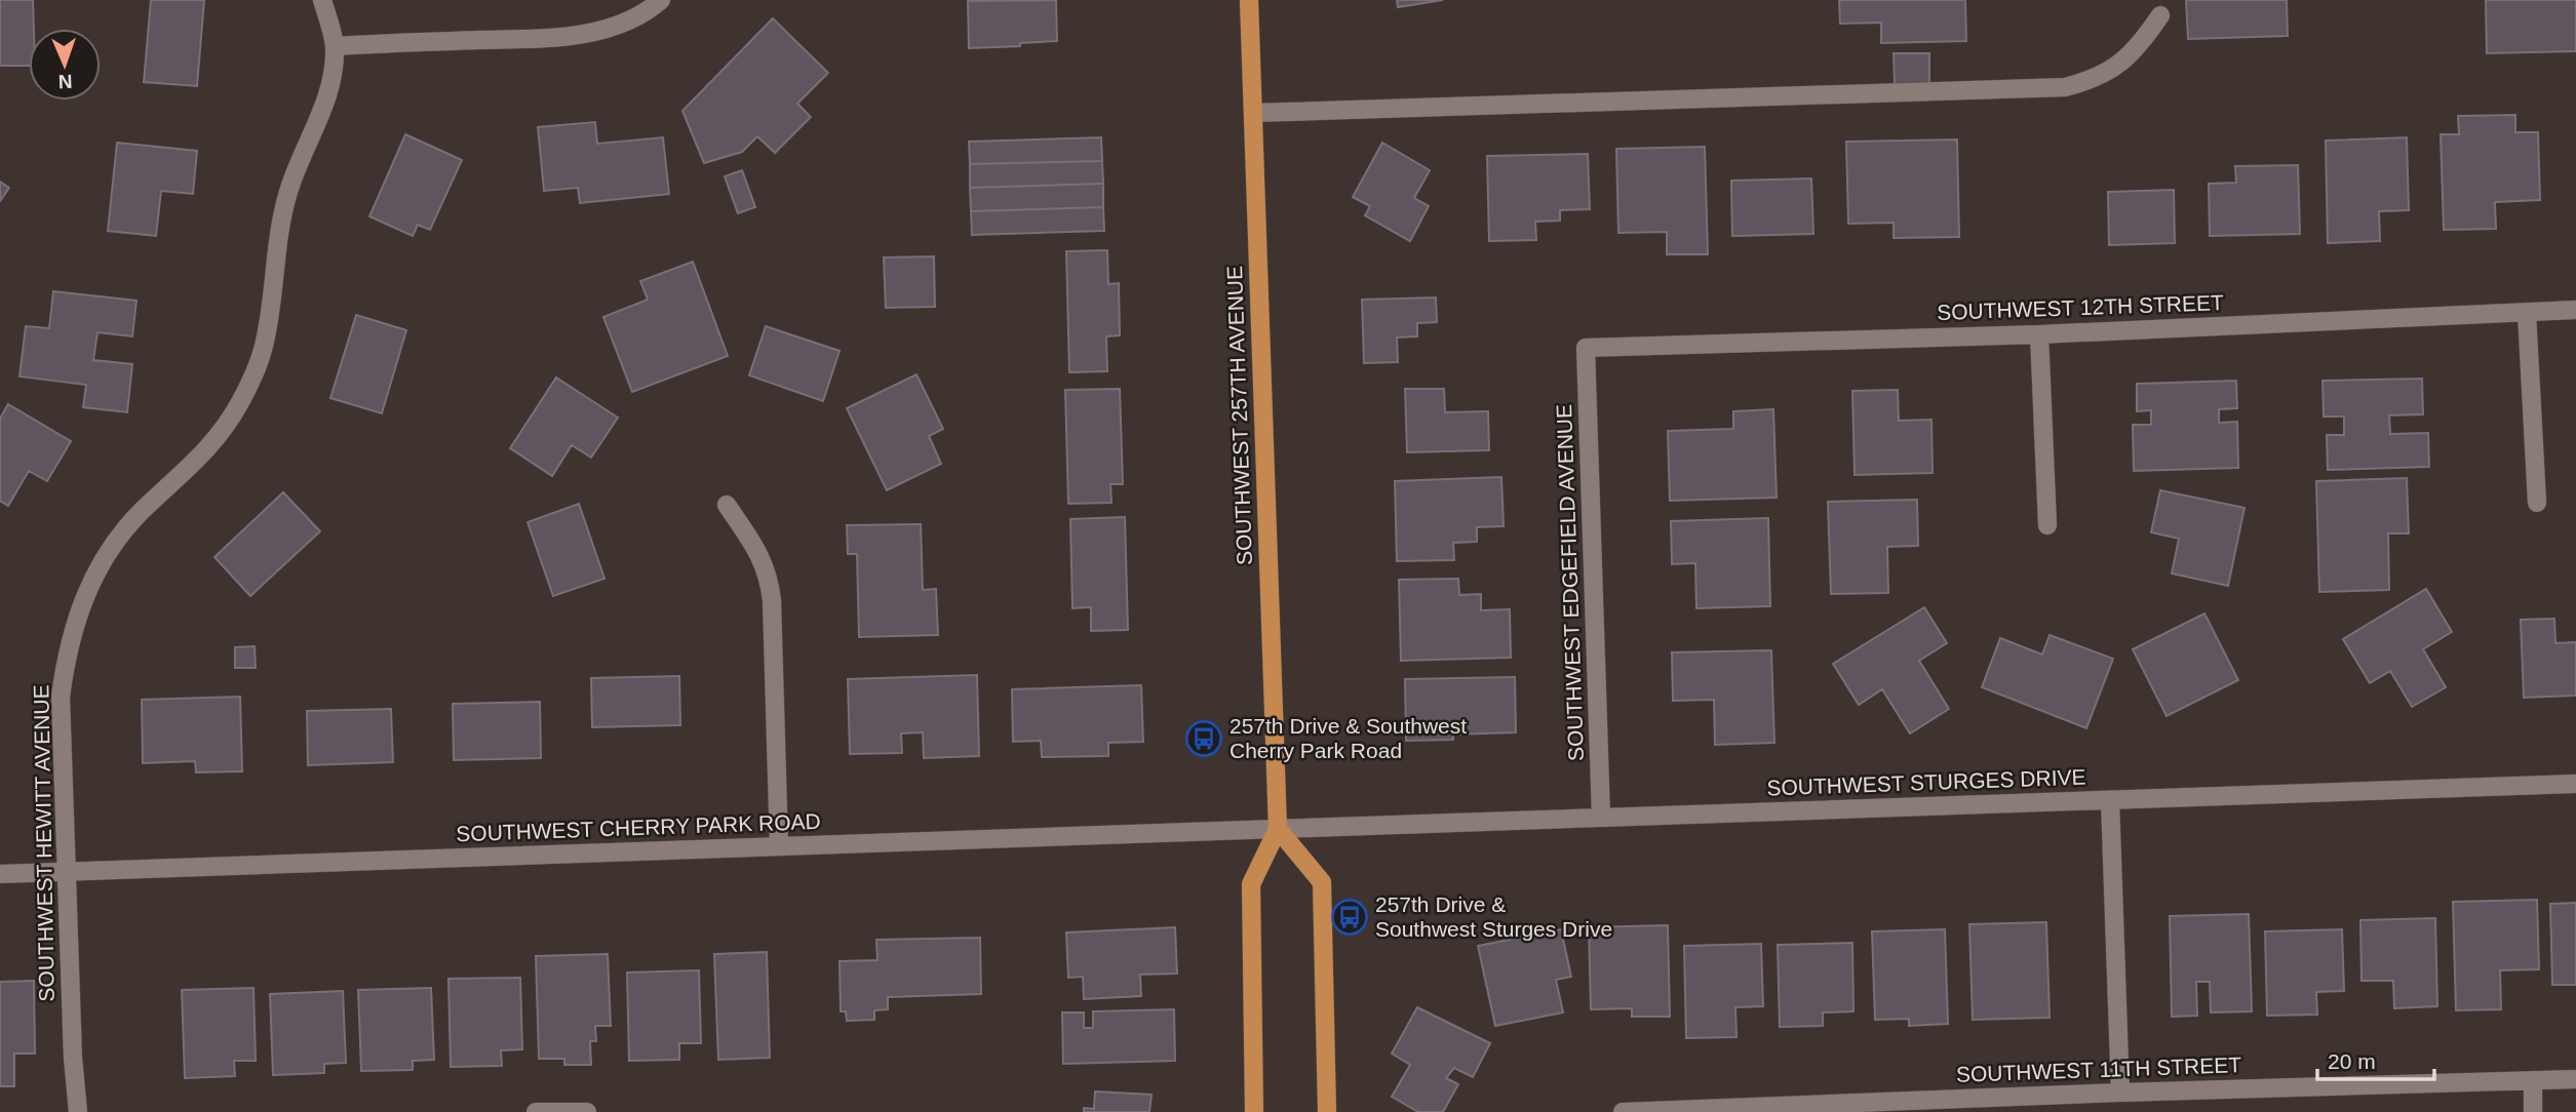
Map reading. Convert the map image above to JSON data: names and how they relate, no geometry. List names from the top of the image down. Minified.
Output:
{"streets":{"main road":["SOUTHWEST 257TH AVENUE"],"street":["SOUTHWEST 12TH STREET","SOUTHWEST EDGEFIELD AVENUE","SOUTHWEST STURGES DRIVE","SOUTHWEST CHERRY PARK ROAD","SOUTHWEST HEWITT AVENUE","SOUTHWEST 11TH STREET"]},"crossings":[["SOUTHWEST 12TH STREET","SOUTHWEST EDGEFIELD AVENUE"],["SOUTHWEST 257TH AVENUE","SOUTHWEST STURGES DRIVE"],["SOUTHWEST 257TH AVENUE","SOUTHWEST CHERRY PARK ROAD"],["SOUTHWEST EDGEFIELD AVENUE","SOUTHWEST STURGES DRIVE"],["SOUTHWEST STURGES DRIVE","SOUTHWEST CHERRY PARK ROAD"],["SOUTHWEST CHERRY PARK ROAD","SOUTHWEST HEWITT AVENUE"]],"places":{"bus stop":["257th Drive & Southwest Cherry Park Road","257th Drive & Southwest Sturges Drive"]},"scale_bar":"20 m","north":"bottom"}
